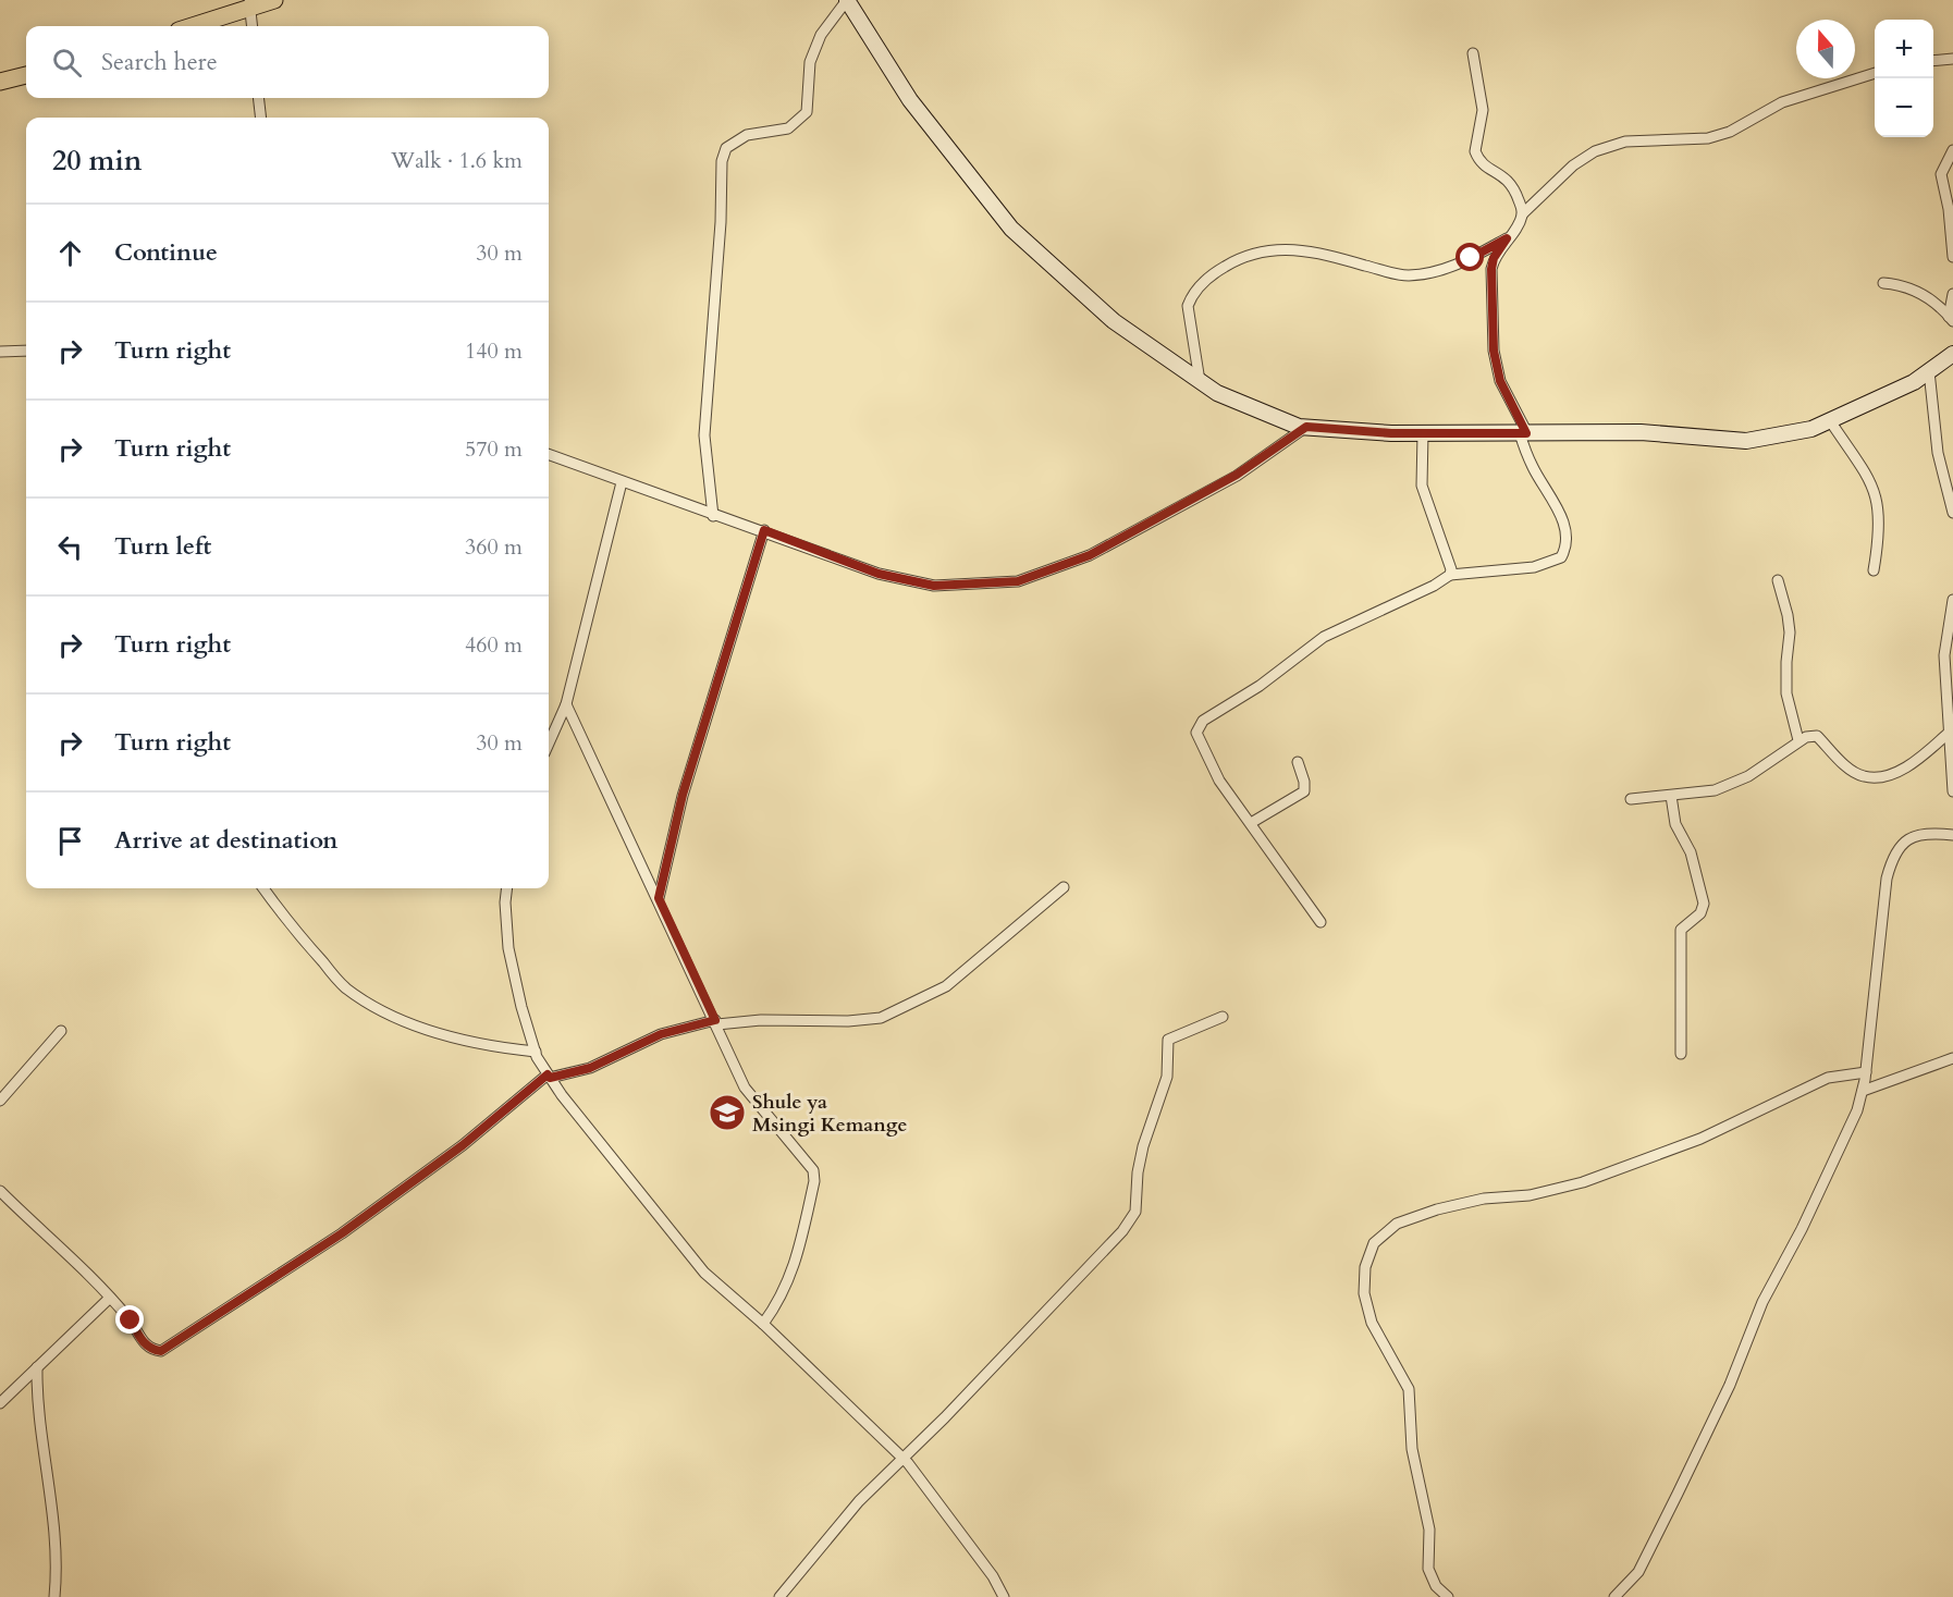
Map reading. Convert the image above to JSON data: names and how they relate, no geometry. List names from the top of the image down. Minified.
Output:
{"places":{"school or university":["Shule ya Msingi Kemange"]},"north":"top","page":{"map_buttons":["+","−"],"search":"Search here","heading":["20 min","Walk · 1.6 km"],"list":[["Continue","30 m"],["Turn right","140 m"],["Turn right","570 m"],["Turn left","360 m"],["Turn right","460 m"],["Turn right","30 m"],"Arrive at destination"]}}
